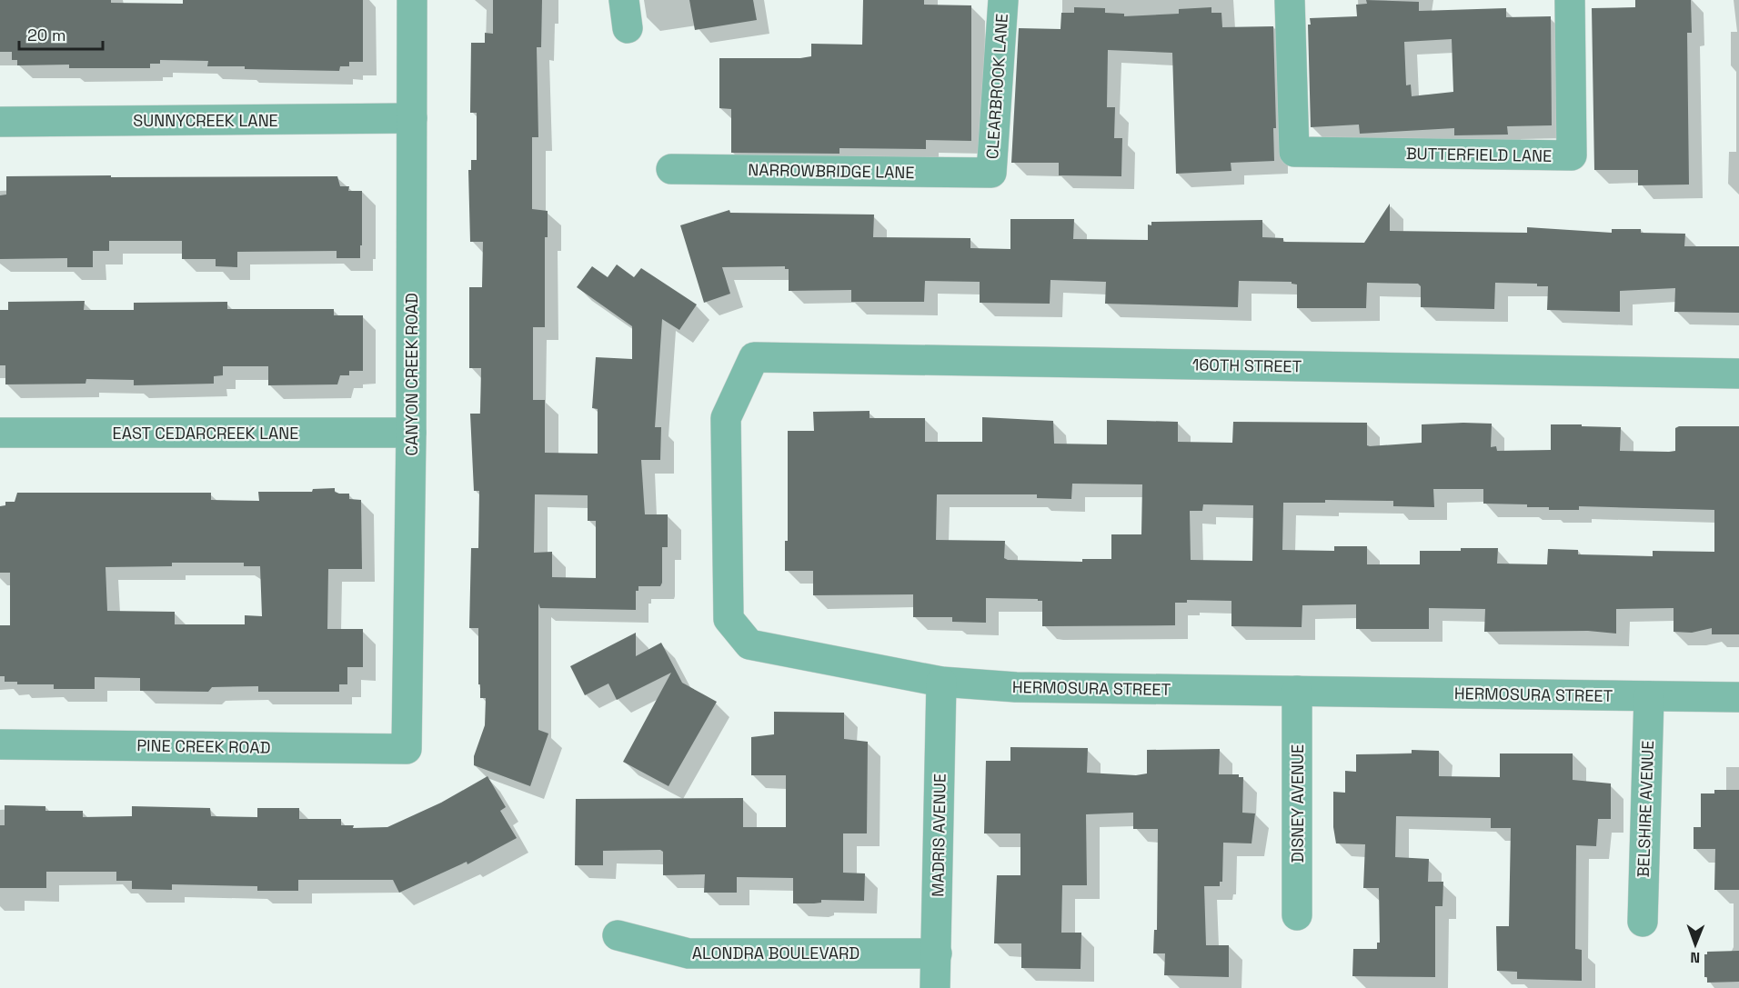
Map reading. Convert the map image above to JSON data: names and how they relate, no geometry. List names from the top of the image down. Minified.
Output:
{"streets":{"street":["CLEARBROOK LANE","SUNNYCREEK LANE","BUTTERFIELD LANE","NARROWBRIDGE LANE","160TH STREET","CANYON CREEK ROAD","EAST CEDARCREEK LANE","HERMOSURA STREET","PINE CREEK ROAD","DISNEY AVENUE","BELSHIRE AVENUE","MADRIS AVENUE","ALONDRA BOULEVARD"]},"crossings":[["CLEARBROOK LANE","NARROWBRIDGE LANE"],["SUNNYCREEK LANE","CANYON CREEK ROAD"],["160TH STREET","HERMOSURA STREET"],["CANYON CREEK ROAD","EAST CEDARCREEK LANE"],["CANYON CREEK ROAD","PINE CREEK ROAD"],["HERMOSURA STREET","DISNEY AVENUE"],["HERMOSURA STREET","BELSHIRE AVENUE"],["HERMOSURA STREET","MADRIS AVENUE"],["MADRIS AVENUE","ALONDRA BOULEVARD"]],"scale_bar":"20 m","north":"bottom"}
